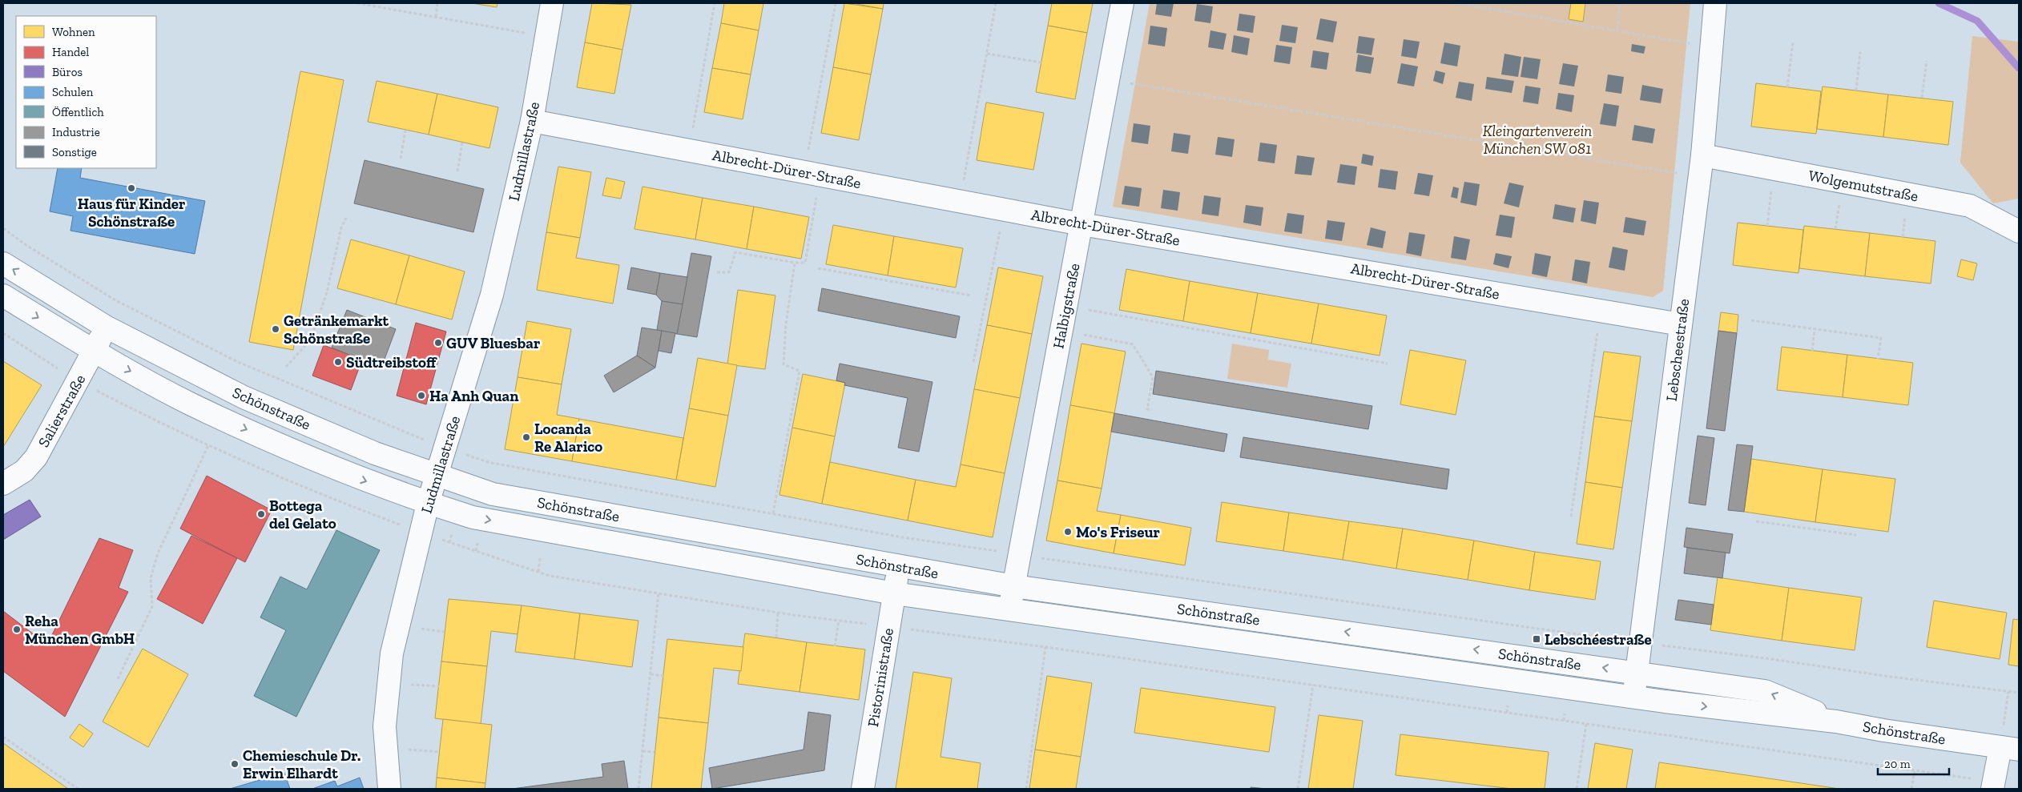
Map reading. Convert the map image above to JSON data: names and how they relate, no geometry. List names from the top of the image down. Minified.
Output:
{"streets":{"street":["Ludmillastraße","Albrecht-Dürer-Straße","Wolgemutstraße","Halbigstraße","Lebscheestraße","Schönstraße","Salierstraße","Pistorinistraße"]},"crossings":[["Ludmillastraße","Albrecht-Dürer-Straße"],["Ludmillastraße","Schönstraße"],["Albrecht-Dürer-Straße","Halbigstraße"],["Albrecht-Dürer-Straße","Lebscheestraße"],["Wolgemutstraße","Lebscheestraße"],["Halbigstraße","Schönstraße"],["Lebscheestraße","Schönstraße"],["Schönstraße","Salierstraße"],["Schönstraße","Pistorinistraße"]],"parks":["Kleingartenverein München SW 081"],"places":{"other":["Haus für Kinder Schönstraße","Getränkemarkt Schönstraße","GUV Bluesbar","Südtreibstoff","Ha Anh Quan","Locanda Re Alarico","Bottega del Gelato","Mo's Friseur","Reha München GmbH","Chemieschule Dr. Erwin Elhardt"],"transit":["Lebschéestraße"]},"legend":["Wohnen","Handel","Büros","Schulen","Öffentlich","Industrie","Sonstige"],"scale_bar":"20 m"}
